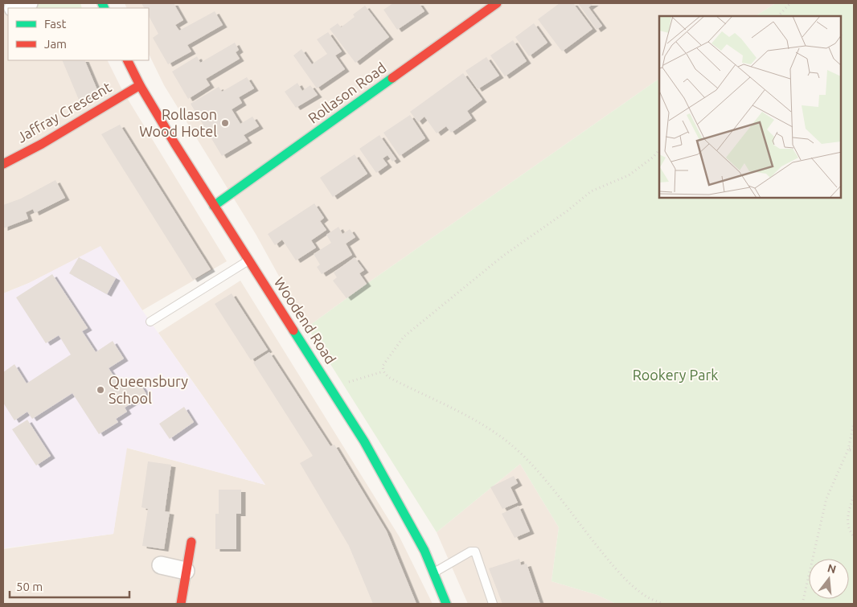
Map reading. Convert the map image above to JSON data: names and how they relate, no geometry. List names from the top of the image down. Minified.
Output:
{"streets":{"main road":["Rollason Road","Jaffray Crescent","Woodend Road"]},"crossings":[["Rollason Road","Woodend Road"],["Jaffray Crescent","Woodend Road"]],"parks":["Rookery Park"],"places":["Rollason Wood Hotel","Queensbury School"],"legend":["Fast","Jam"],"scale_bar":"50 m","north":"top"}
